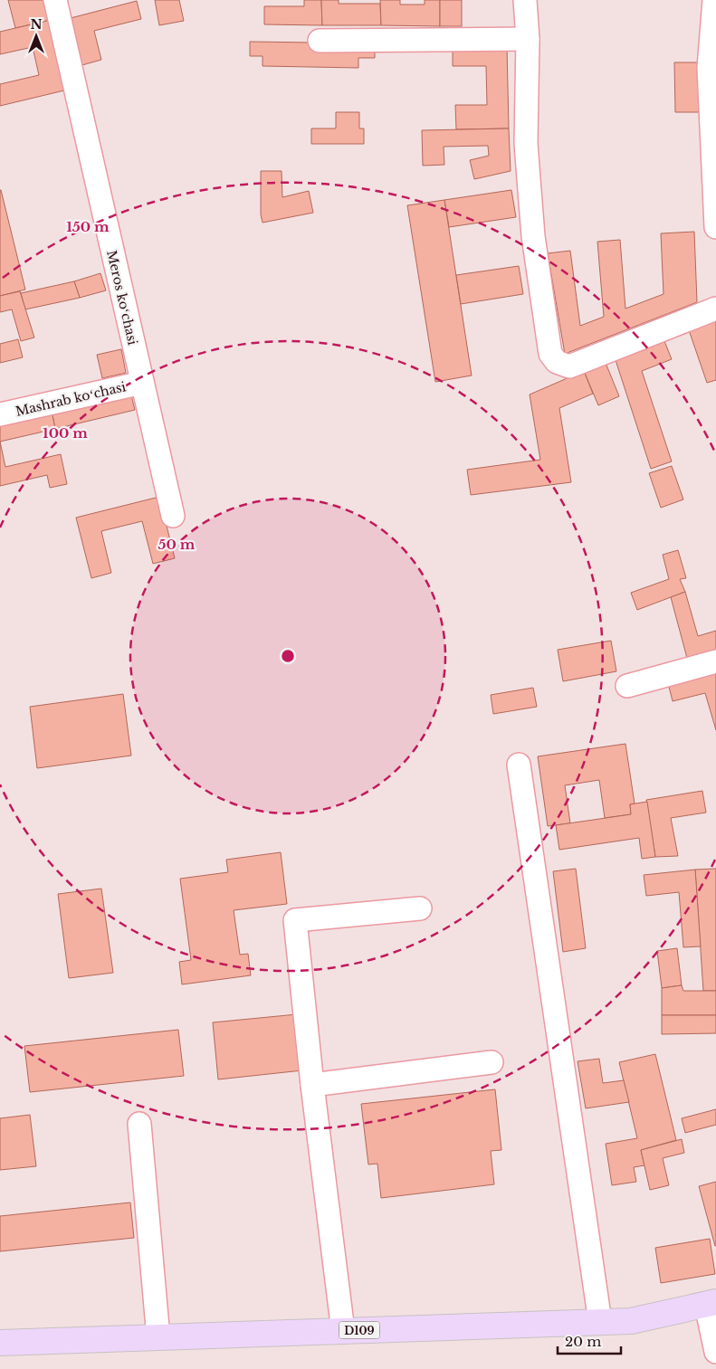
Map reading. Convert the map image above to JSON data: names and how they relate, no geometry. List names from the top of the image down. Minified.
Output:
{"streets":{"main road":["D109"],"street":["Meros koʻchasi","Mashrab koʻchasi"]},"crossings":[["Meros koʻchasi","Mashrab koʻchasi"]],"scale_bar":"20 m","north":"top","rings":["150 m","100 m","50 m"]}
